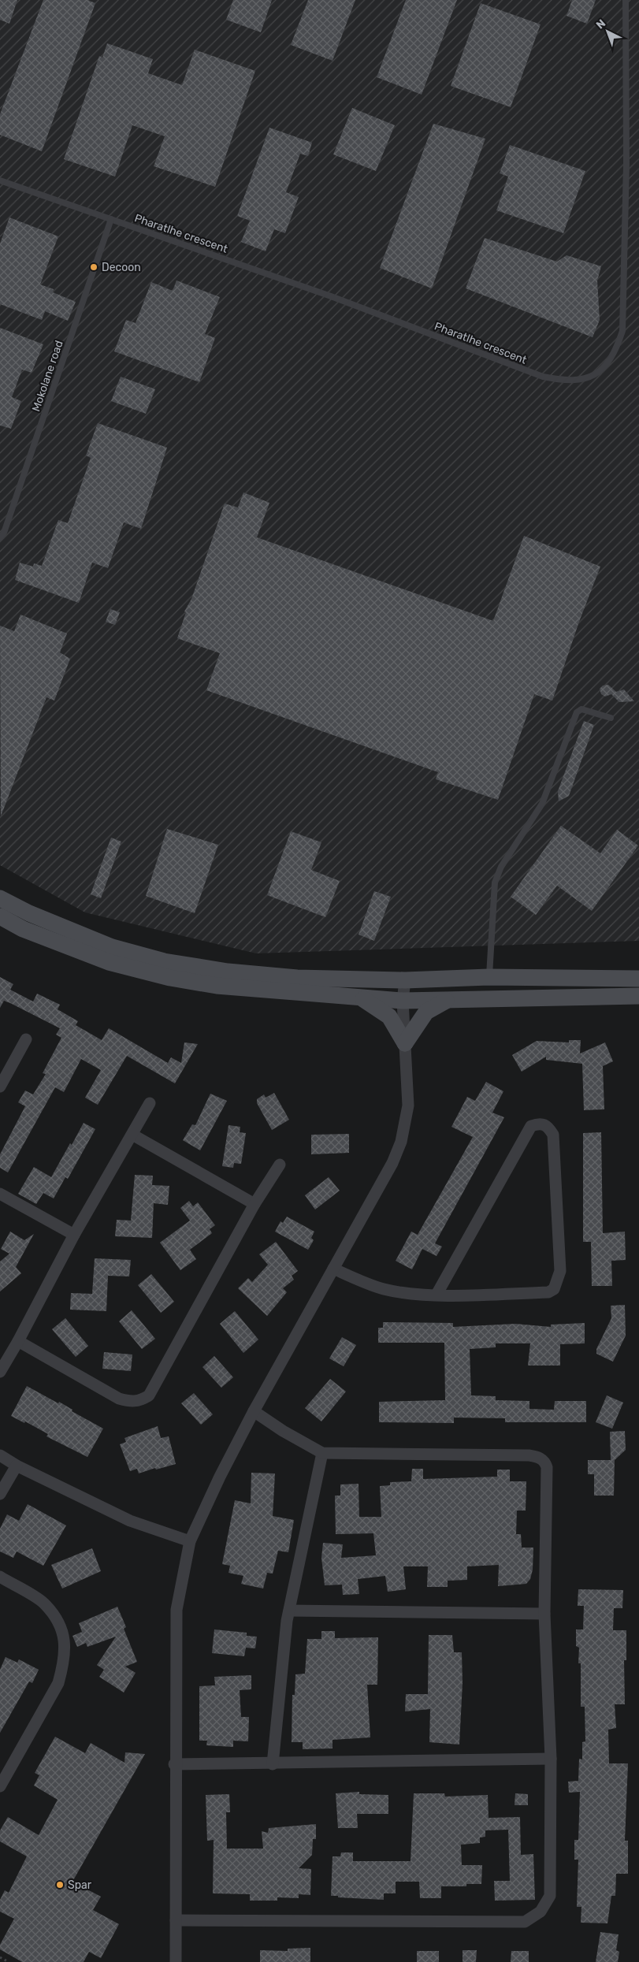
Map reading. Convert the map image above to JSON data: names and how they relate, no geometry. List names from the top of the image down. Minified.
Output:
{"streets":{"lane":["Pharatlhe crescent","Mokolane road"]},"crossings":[["Pharatlhe crescent","Mokolane road"]],"places":["Decoon","Spar"],"north":"top left"}
